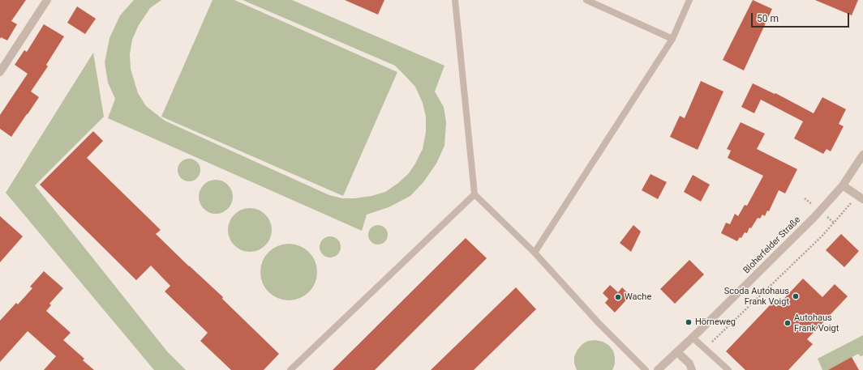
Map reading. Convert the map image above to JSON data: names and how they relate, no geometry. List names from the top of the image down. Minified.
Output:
{"streets":{"street":["Bloherfelder Straße"]},"places":["Scoda Autohaus Frank Voigt","Wache","Hörneweg","Autohaus Frank Voigt"],"scale_bar":"50 m"}
